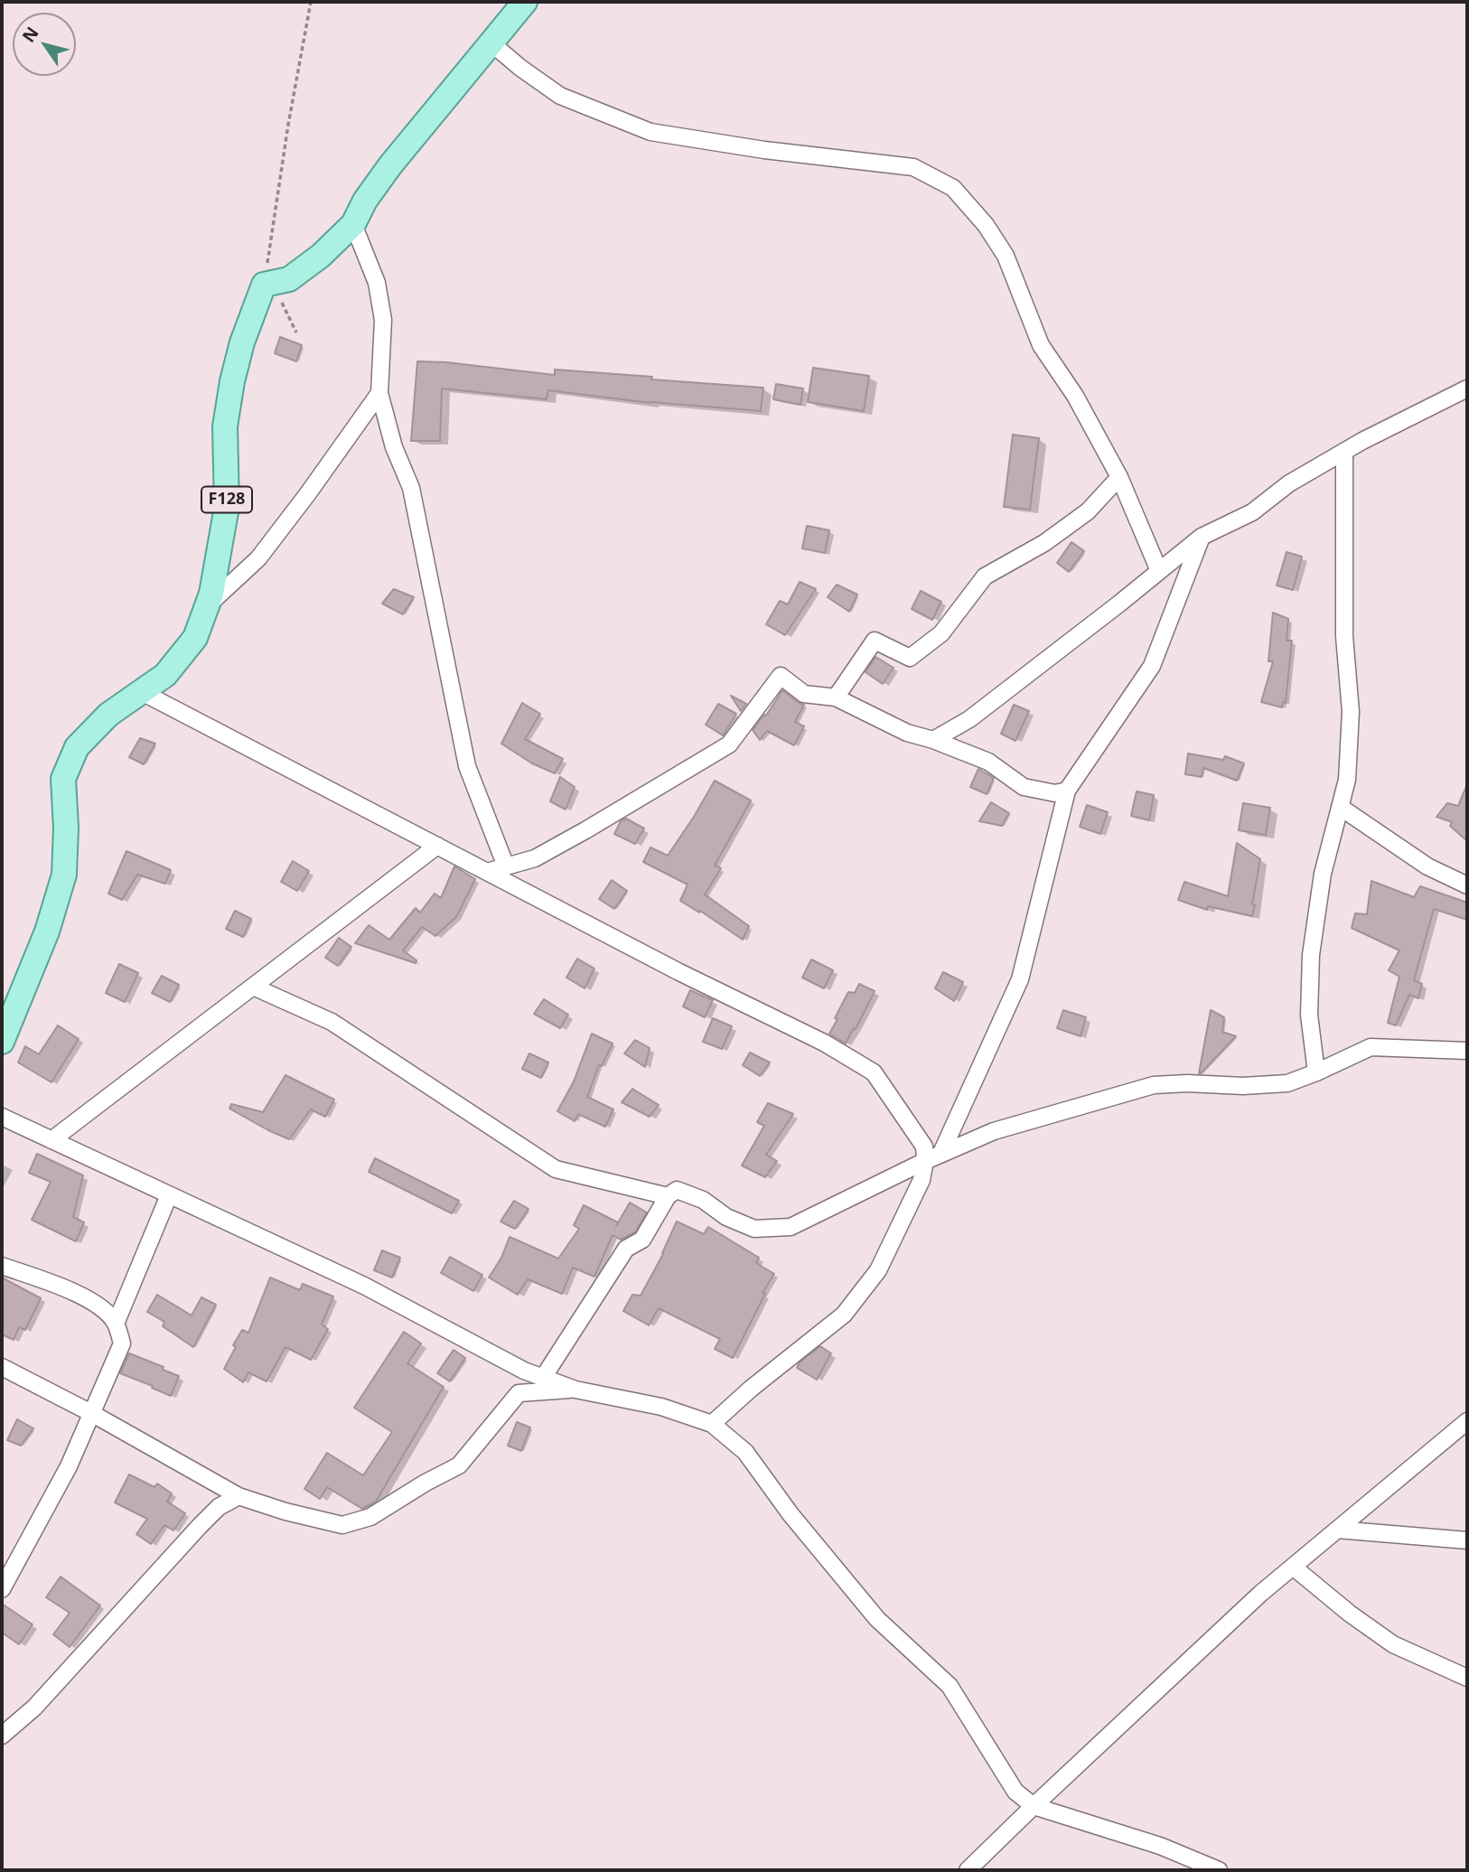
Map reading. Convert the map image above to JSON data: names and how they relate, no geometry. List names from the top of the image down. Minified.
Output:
{"streets":{"main road":["F128"]},"north":"top left"}
